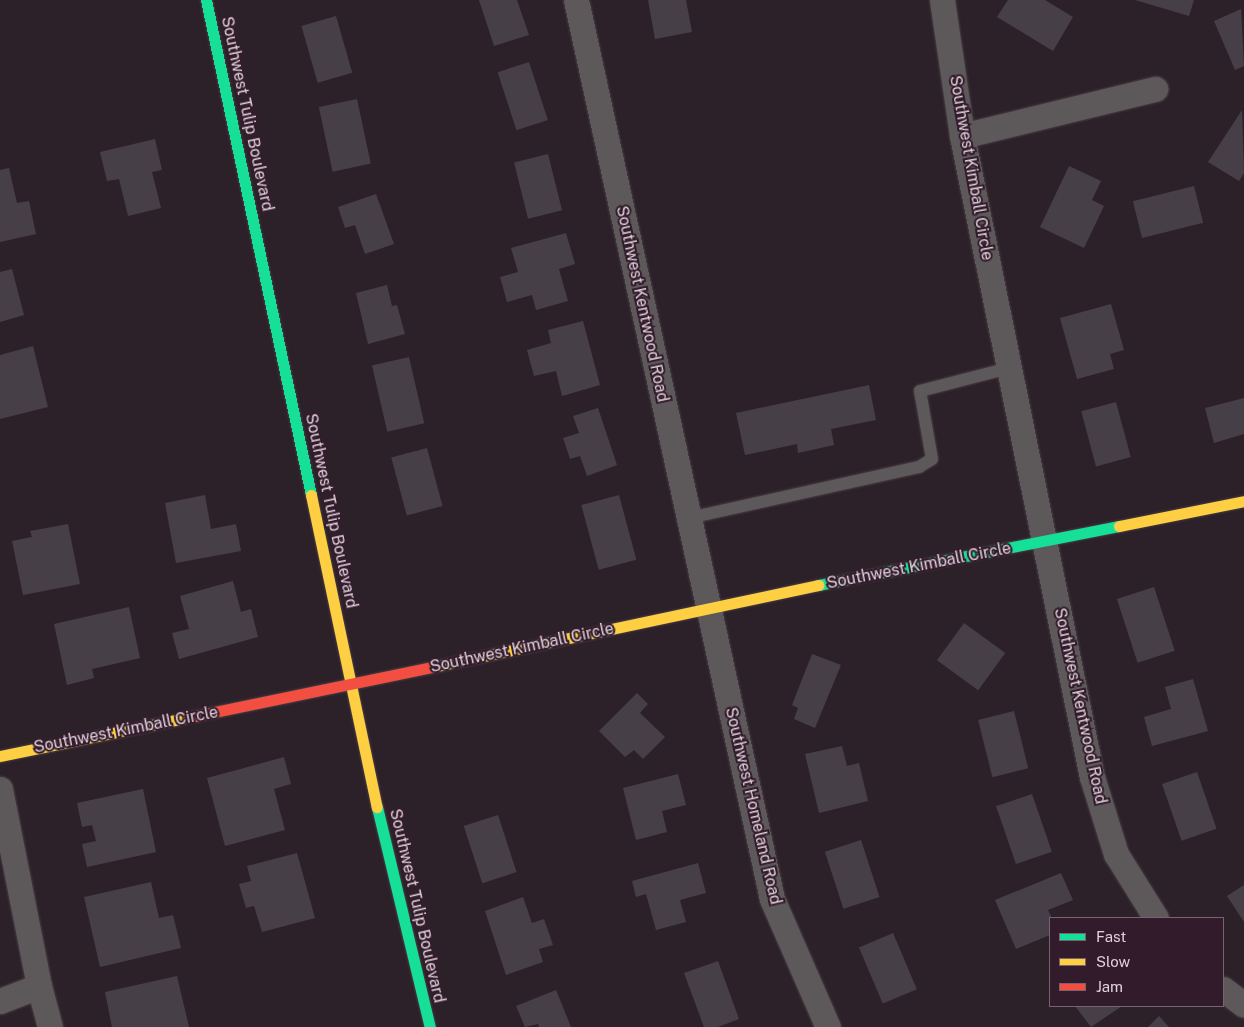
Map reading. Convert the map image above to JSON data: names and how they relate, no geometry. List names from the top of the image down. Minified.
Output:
{"streets":{"street":["Southwest Tulip Boulevard","Southwest Kimball Circle","Southwest Kentwood Road","Southwest Homeland Road"]},"crossings":[["Southwest Tulip Boulevard","Southwest Kimball Circle"],["Southwest Kimball Circle","Southwest Kentwood Road"],["Southwest Kimball Circle","Southwest Homeland Road"],["Southwest Kentwood Road","Southwest Homeland Road"]],"legend":["Fast","Slow","Jam"]}
